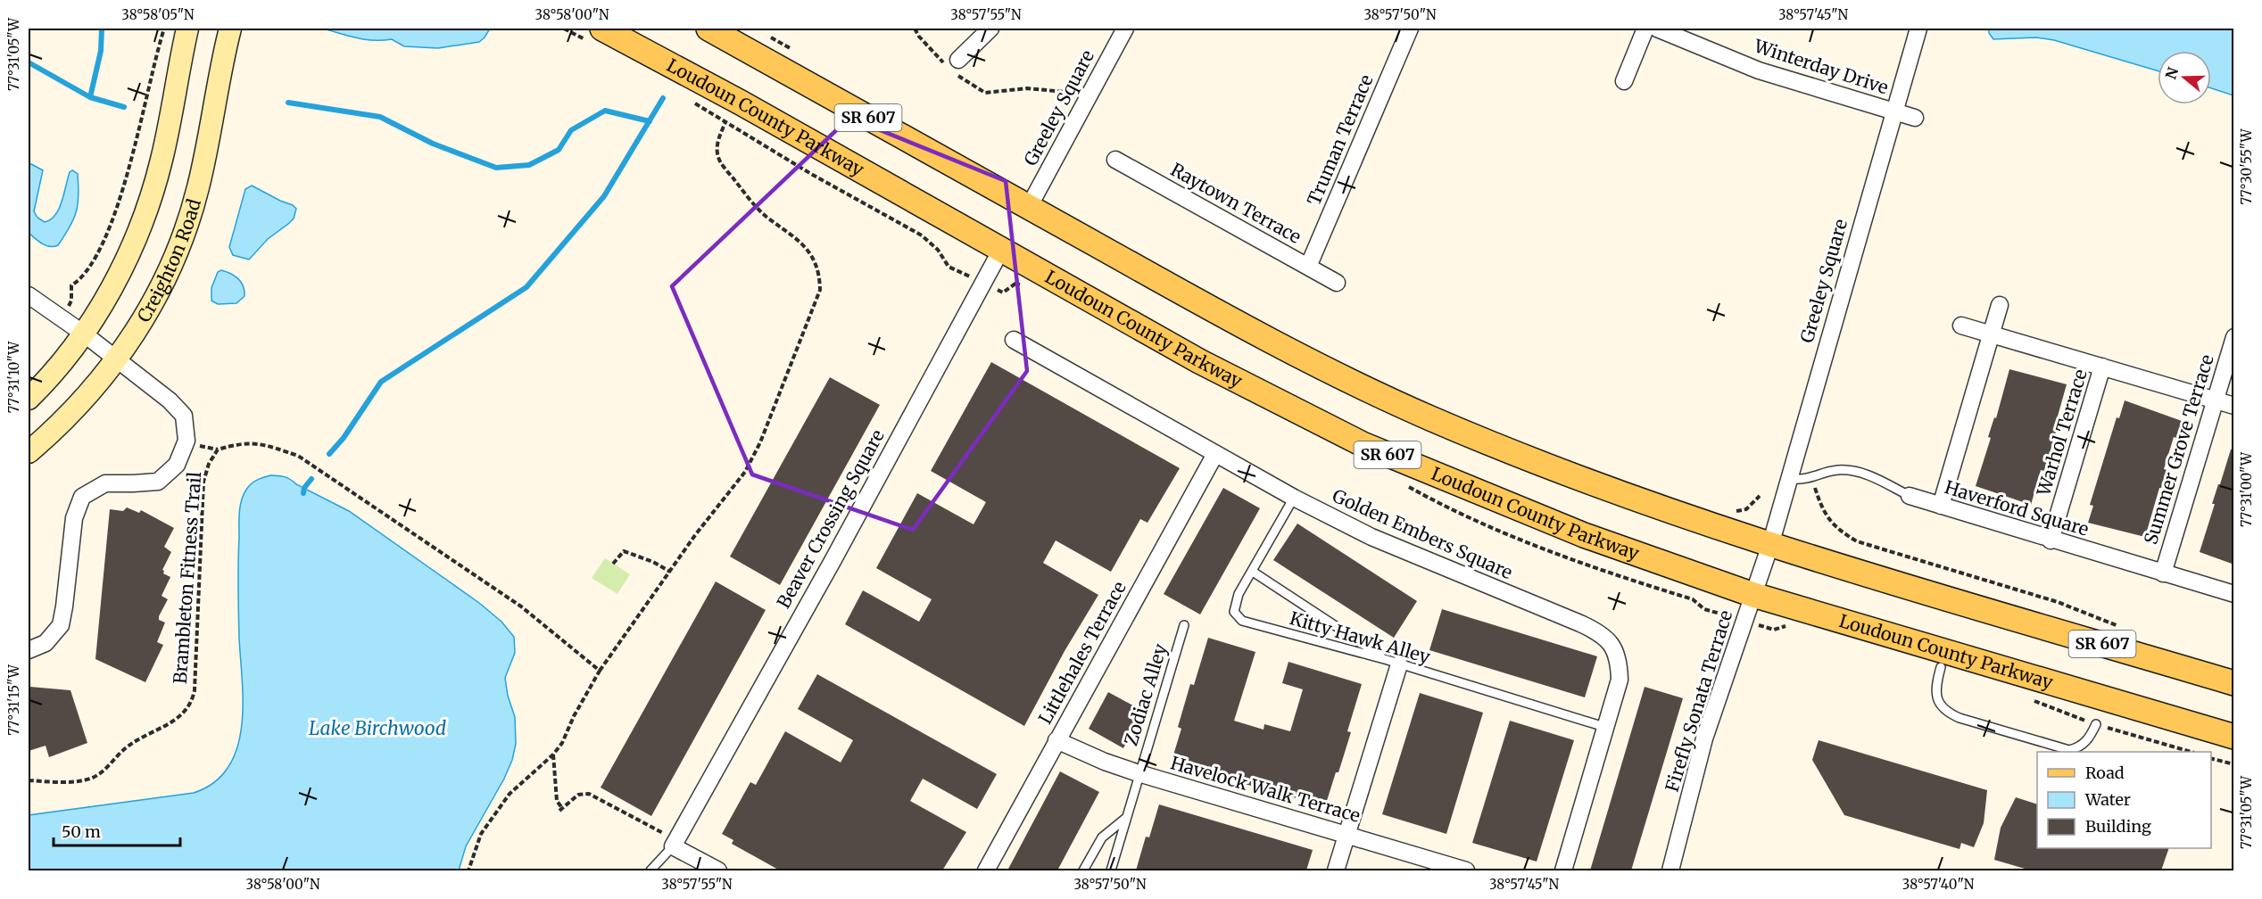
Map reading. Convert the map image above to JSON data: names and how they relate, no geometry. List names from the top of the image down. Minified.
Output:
{"streets":{"main road":["Loudoun County Parkway","SR 607"],"street":["Winterday Drive","Greeley Square","Truman Terrace","Raytown Terrace","Creighton Road","Warhol Terrace","Summer Grove Terrace","Haverford Square","Beaver Crossing Square","Golden Embers Square","Littlehales Terrace","Firefly Sonata Terrace","Havelock Walk Terrace"],"lane":["Kitty Hawk Alley","Zodiac Alley"],"path":["Brambleton Fitness Trail"]},"crossings":[["Winterday Drive","Greeley Square"],["Greeley Square","SR 607"],["Greeley Square","Haverford Square"],["Greeley Square","Firefly Sonata Terrace"],["Loudoun County Parkway","Beaver Crossing Square"],["Loudoun County Parkway","Firefly Sonata Terrace"],["SR 607","Firefly Sonata Terrace"],["Truman Terrace","Raytown Terrace"],["Warhol Terrace","Haverford Square"],["Summer Grove Terrace","Haverford Square"],["Golden Embers Square","Kitty Hawk Alley"],["Golden Embers Square","Littlehales Terrace"],["Littlehales Terrace","Havelock Walk Terrace"],["Zodiac Alley","Havelock Walk Terrace"]],"water":["Lake Birchwood"],"legend":["Road","Water","Building"],"scale_bar":"50 m","north":"left","coordinates":["38°58'05\"N","38°58'00\"N","38°57'55\"N","38°57'50\"N","38°57'45\"N","77°31'05\"W","77°30'55\"W","77°31'10\"W","77°31'00\"W","77°31'15\"W","38°57'40\"N"]}
